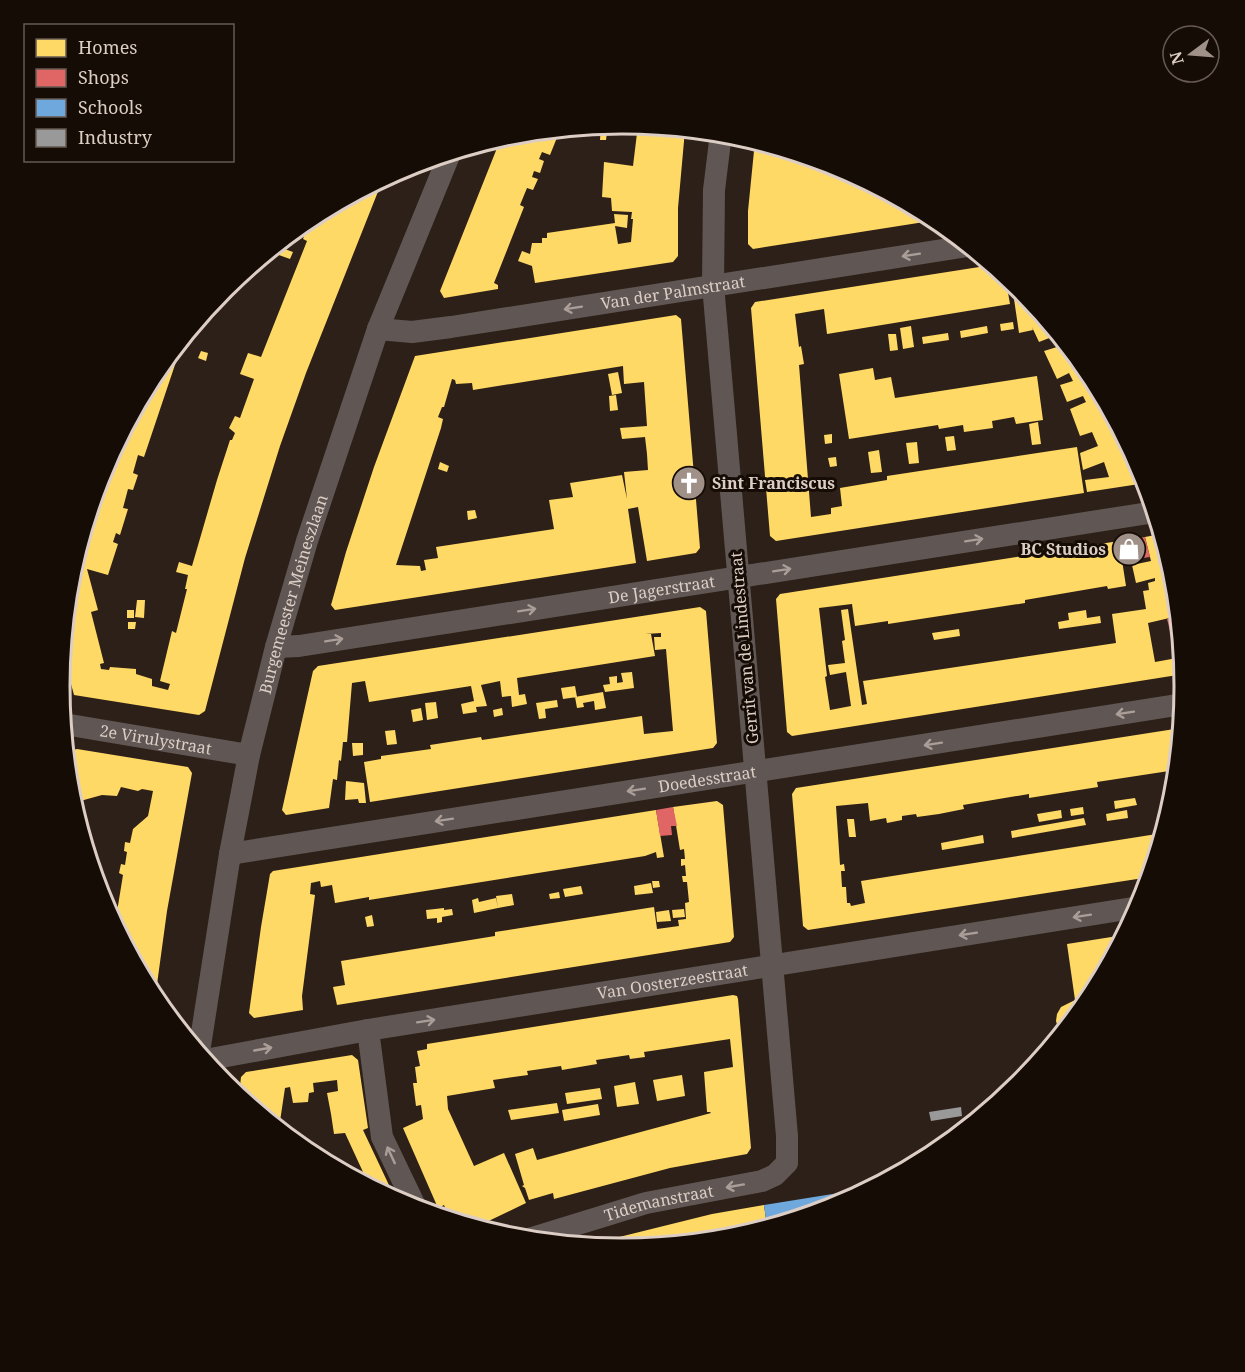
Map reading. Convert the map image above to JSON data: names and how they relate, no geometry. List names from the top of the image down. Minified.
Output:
{"streets":{"street":["Van der Palmstraat","De Jagerstraat","Burgemeester Meineszlaan","Gerrit van de Lindestraat","2e Virulystraat","Doedesstraat","Van Oosterzeestraat","Tidemanstraat"]},"crossings":[["Van der Palmstraat","Burgemeester Meineszlaan"],["Van der Palmstraat","Gerrit van de Lindestraat"],["De Jagerstraat","Burgemeester Meineszlaan"],["De Jagerstraat","Gerrit van de Lindestraat"],["Burgemeester Meineszlaan","2e Virulystraat"],["Burgemeester Meineszlaan","Doedesstraat"],["Gerrit van de Lindestraat","Doedesstraat"],["Gerrit van de Lindestraat","Van Oosterzeestraat"],["Gerrit van de Lindestraat","Tidemanstraat"]],"one_way":["Van der Palmstraat","De Jagerstraat","Doedesstraat","Tidemanstraat"],"places":{"church":["Sint Franciscus"],"shop":["BC Studios"]},"legend":["Homes","Shops","Schools","Industry"],"north":"left"}
